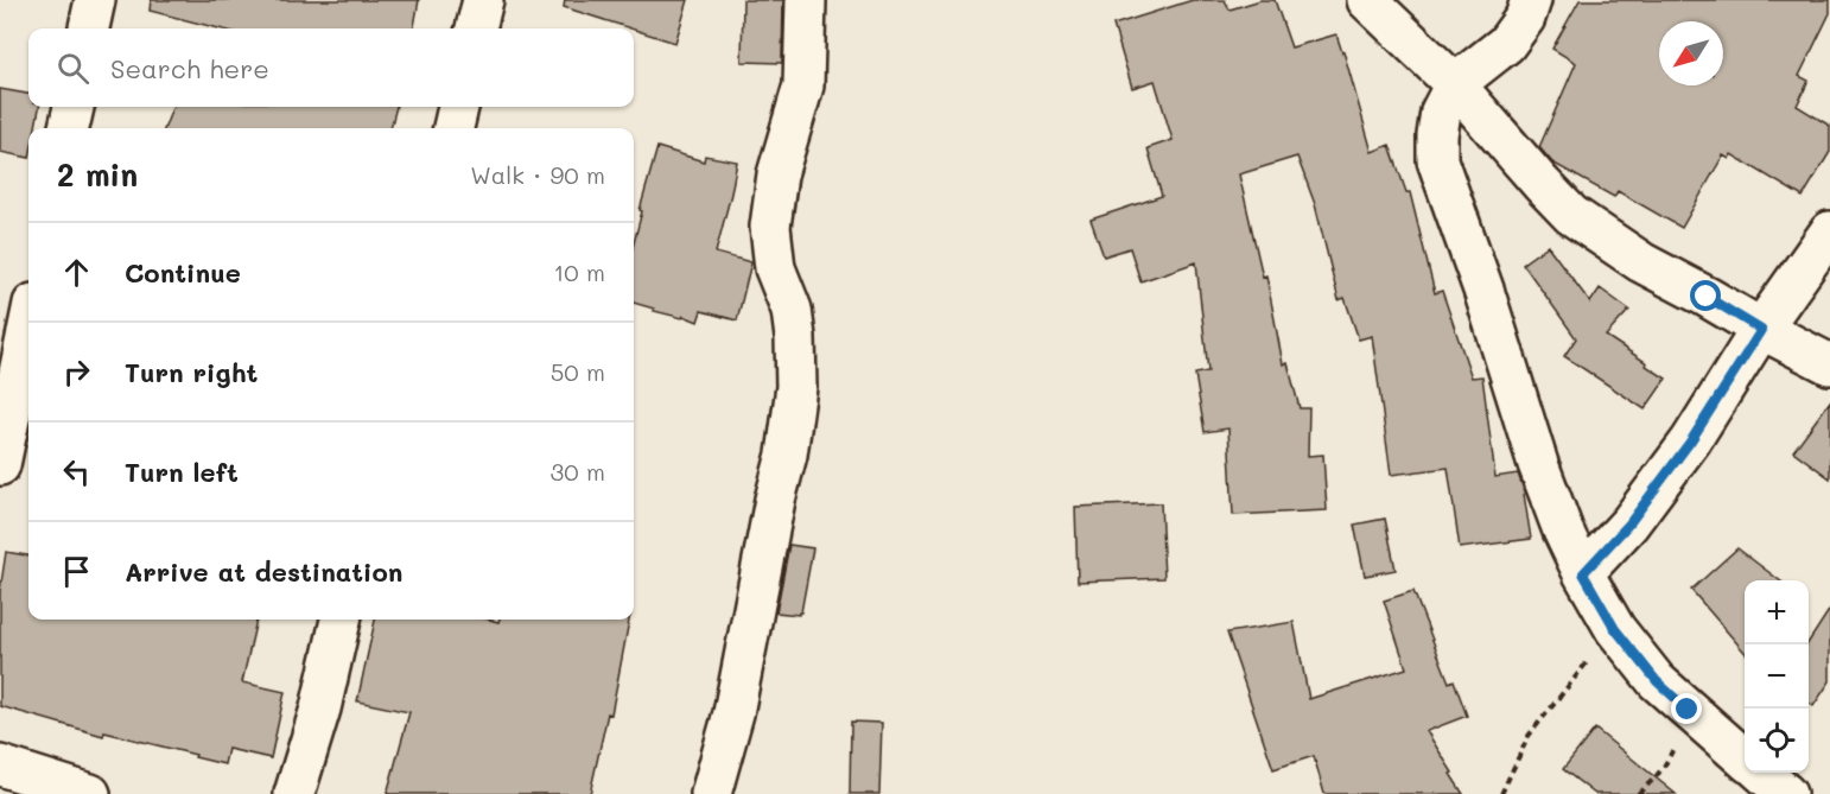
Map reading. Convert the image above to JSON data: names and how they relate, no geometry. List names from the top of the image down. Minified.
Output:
{"north":"bottom left","page":{"search":"Search here","heading":["2 min","Walk · 90 m"],"list":[["Continue","10 m"],["Turn right","50 m"],["Turn left","30 m"],"Arrive at destination"],"map_buttons":["+","−"]}}
